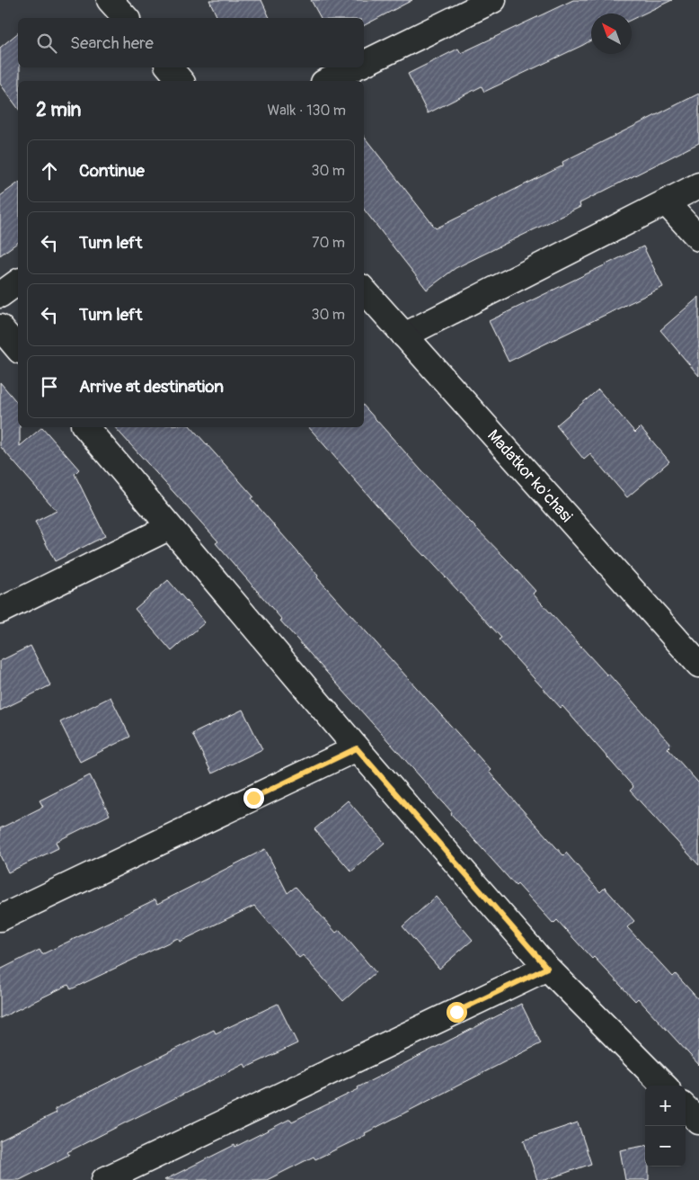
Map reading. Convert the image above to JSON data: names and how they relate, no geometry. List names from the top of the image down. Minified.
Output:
{"streets":{"street":["Madatkor ko'chasi"]},"north":"top left","page":{"search":"Search here","heading":["2 min","Walk · 130 m"],"list":[["Continue","30 m"],["Turn left","70 m"],["Turn left","30 m"],"Arrive at destination"],"map_buttons":["+","−"]}}
